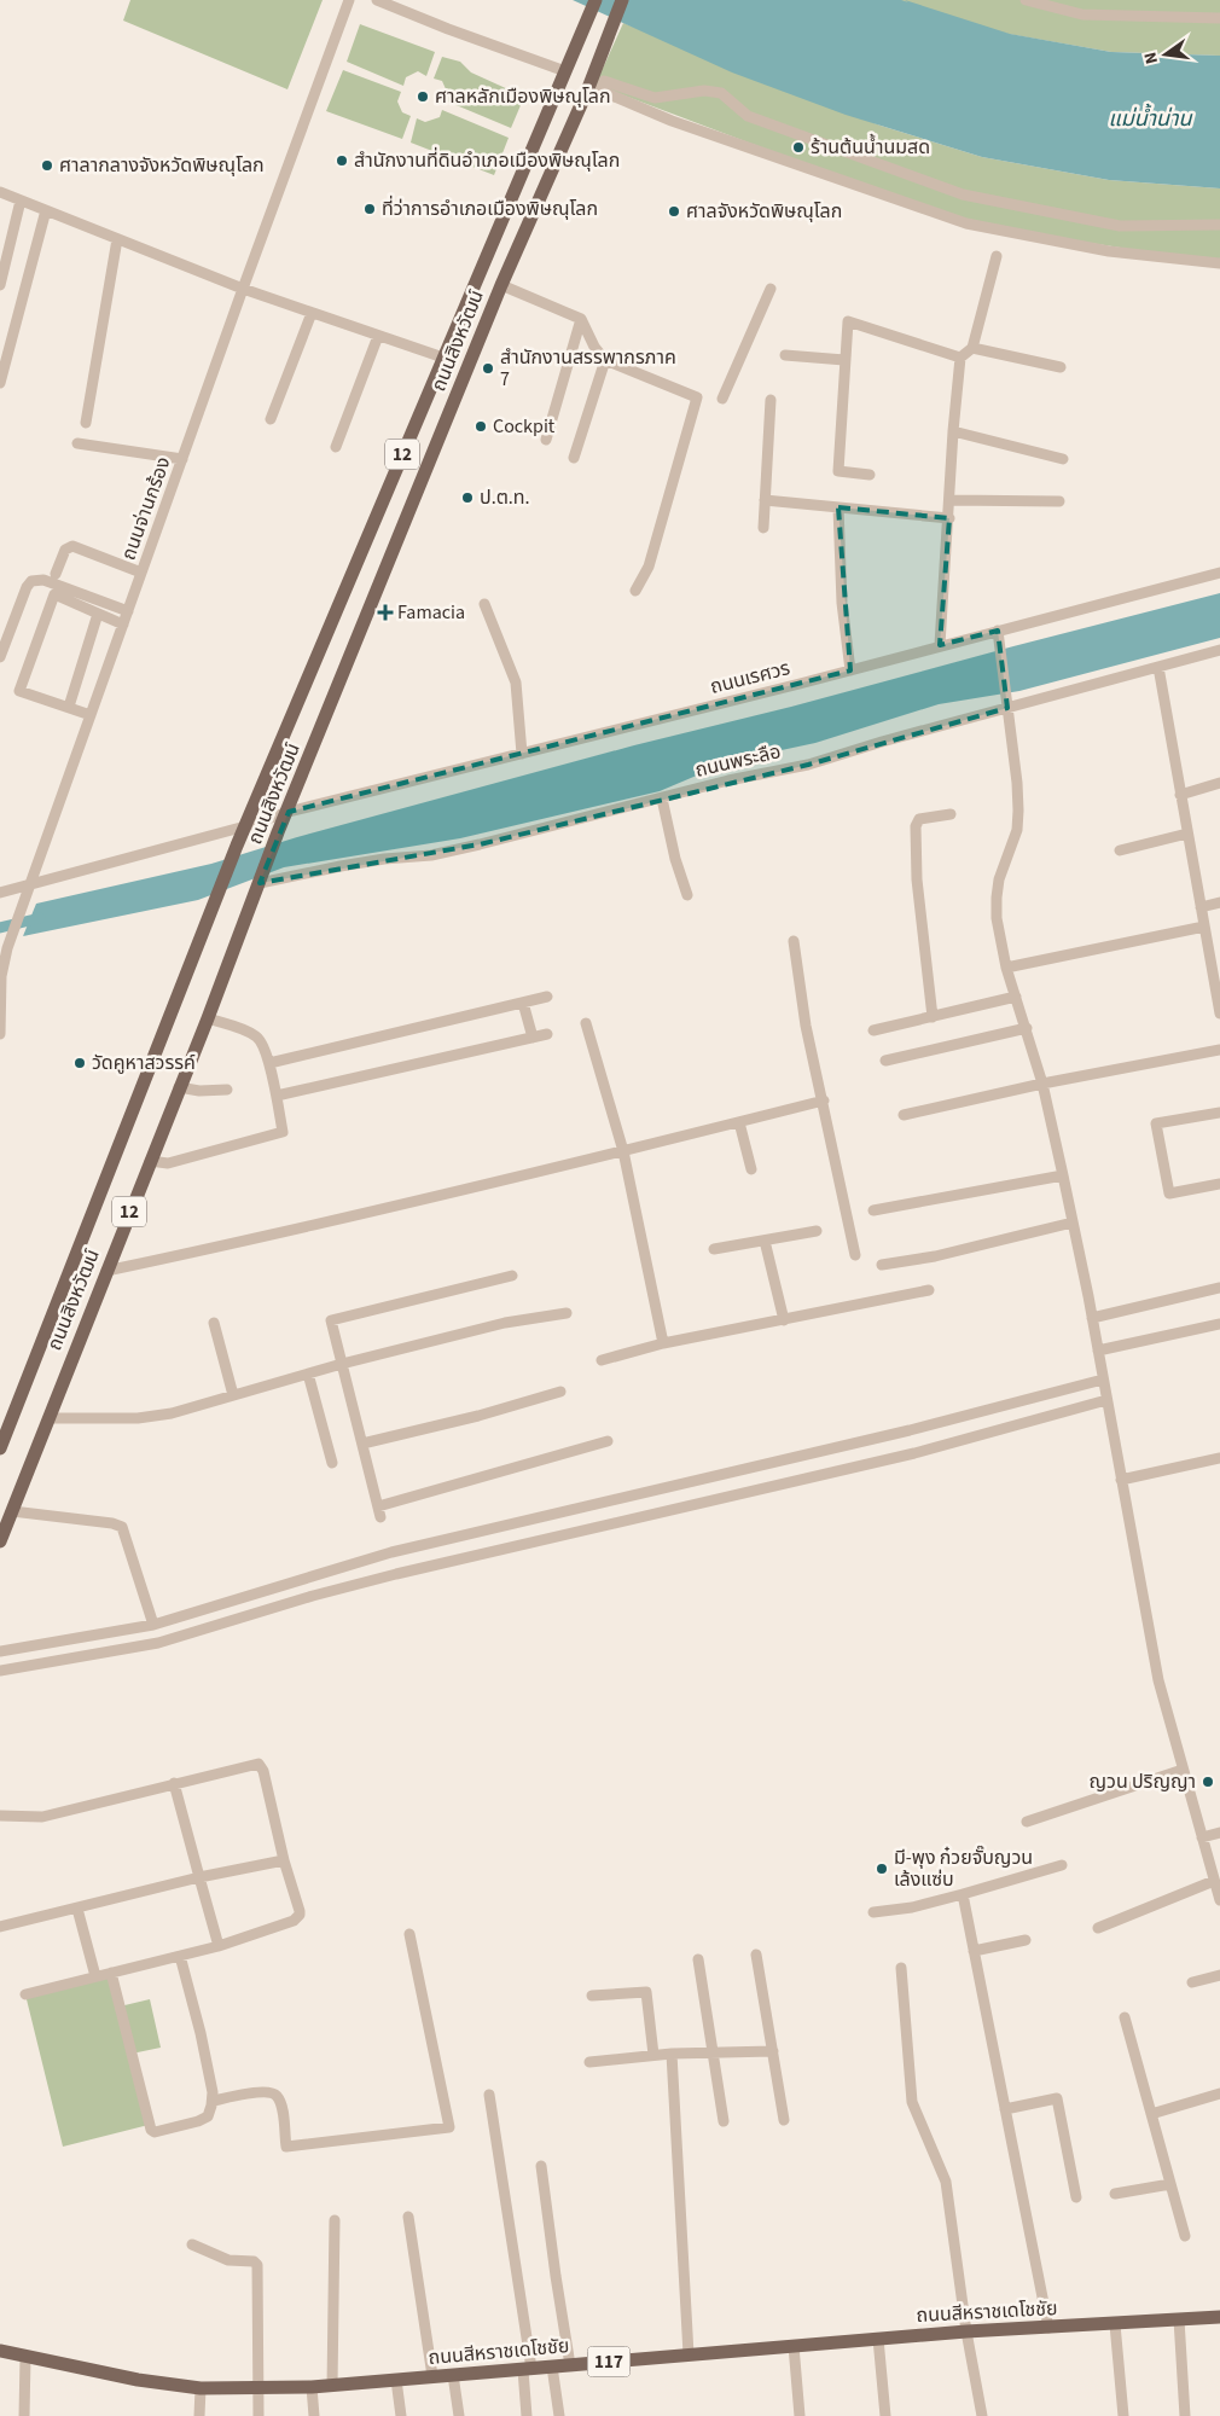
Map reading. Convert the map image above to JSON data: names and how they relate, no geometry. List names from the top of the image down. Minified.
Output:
{"streets":{"main road":["ถนนสิงหวัฒน์","12","ถนนสีหราชเดโชชัย","117"],"street":["ถนนจ่านกร้อง","ถนนเรศวร","ถนนพระลือ"]},"crossings":[["ถนนสิงหวัฒน์","12"],["ถนนสิงหวัฒน์","ถนนเรศวร"],["ถนนสิงหวัฒน์","ถนนพระลือ"],["ถนนจ่านกร้อง","ถนนเรศวร"]],"water":["แม่น้ำน่าน"],"places":{"other":["ศาลหลักเมืองพิษณุโลก","ร้านต้นน้ำนมสด","สำนักงานที่ดินอำเภอเมืองพิษณุโลก","ศาลากลางจังหวัดพิษณุโลก","ที่ว่าการอำเภอเมืองพิษณุโลก","ศาลจังหวัดพิษณุโลก","สำนักงานสรรพากรภาค 7","Cockpit","ป.ต.ท.","วัดคูหาสวรรค์","ญวน ปริญญา","มี-พุง ก๋วยจั๊บญวน เล้งแซ่บ"],"health":["Famacia"]},"north":"left"}
